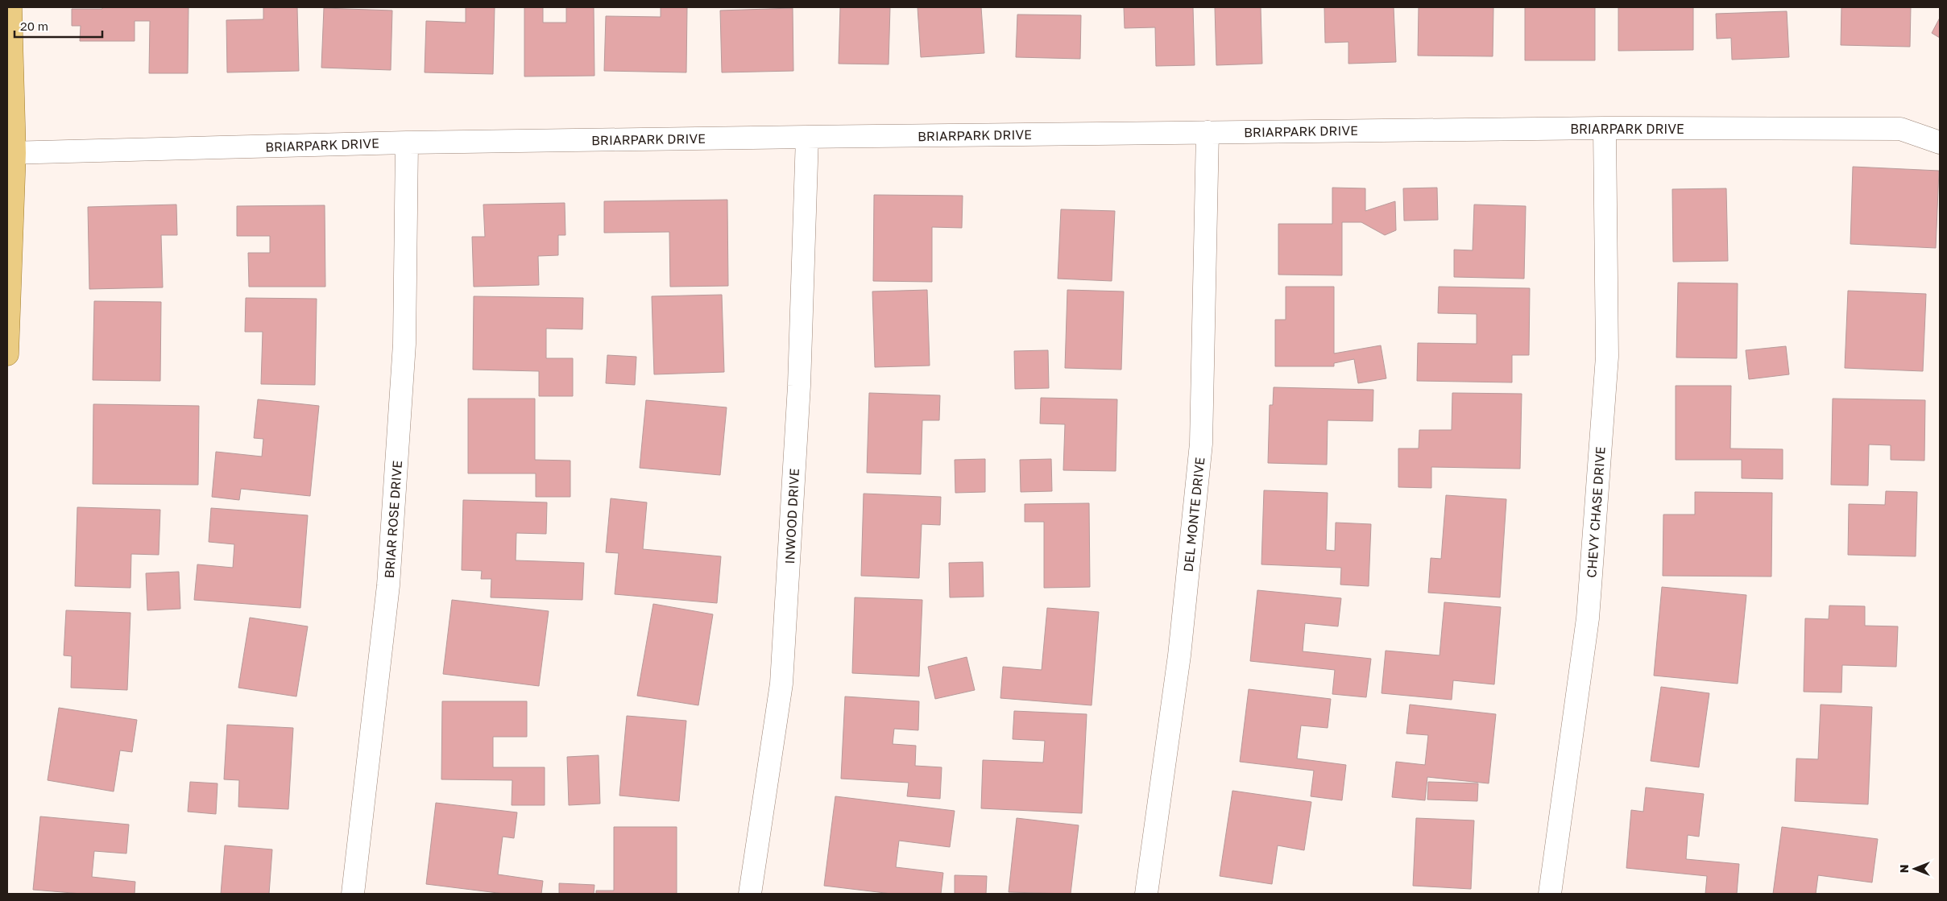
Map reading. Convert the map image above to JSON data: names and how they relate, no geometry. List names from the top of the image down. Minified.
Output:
{"streets":{"street":["BRIARPARK DRIVE","CHEVY CHASE DRIVE","DEL MONTE DRIVE","INWOOD DRIVE","BRIAR ROSE DRIVE"]},"crossings":[["BRIARPARK DRIVE","CHEVY CHASE DRIVE"],["BRIARPARK DRIVE","DEL MONTE DRIVE"],["BRIARPARK DRIVE","INWOOD DRIVE"],["BRIARPARK DRIVE","BRIAR ROSE DRIVE"]],"scale_bar":"20 m","north":"left"}
